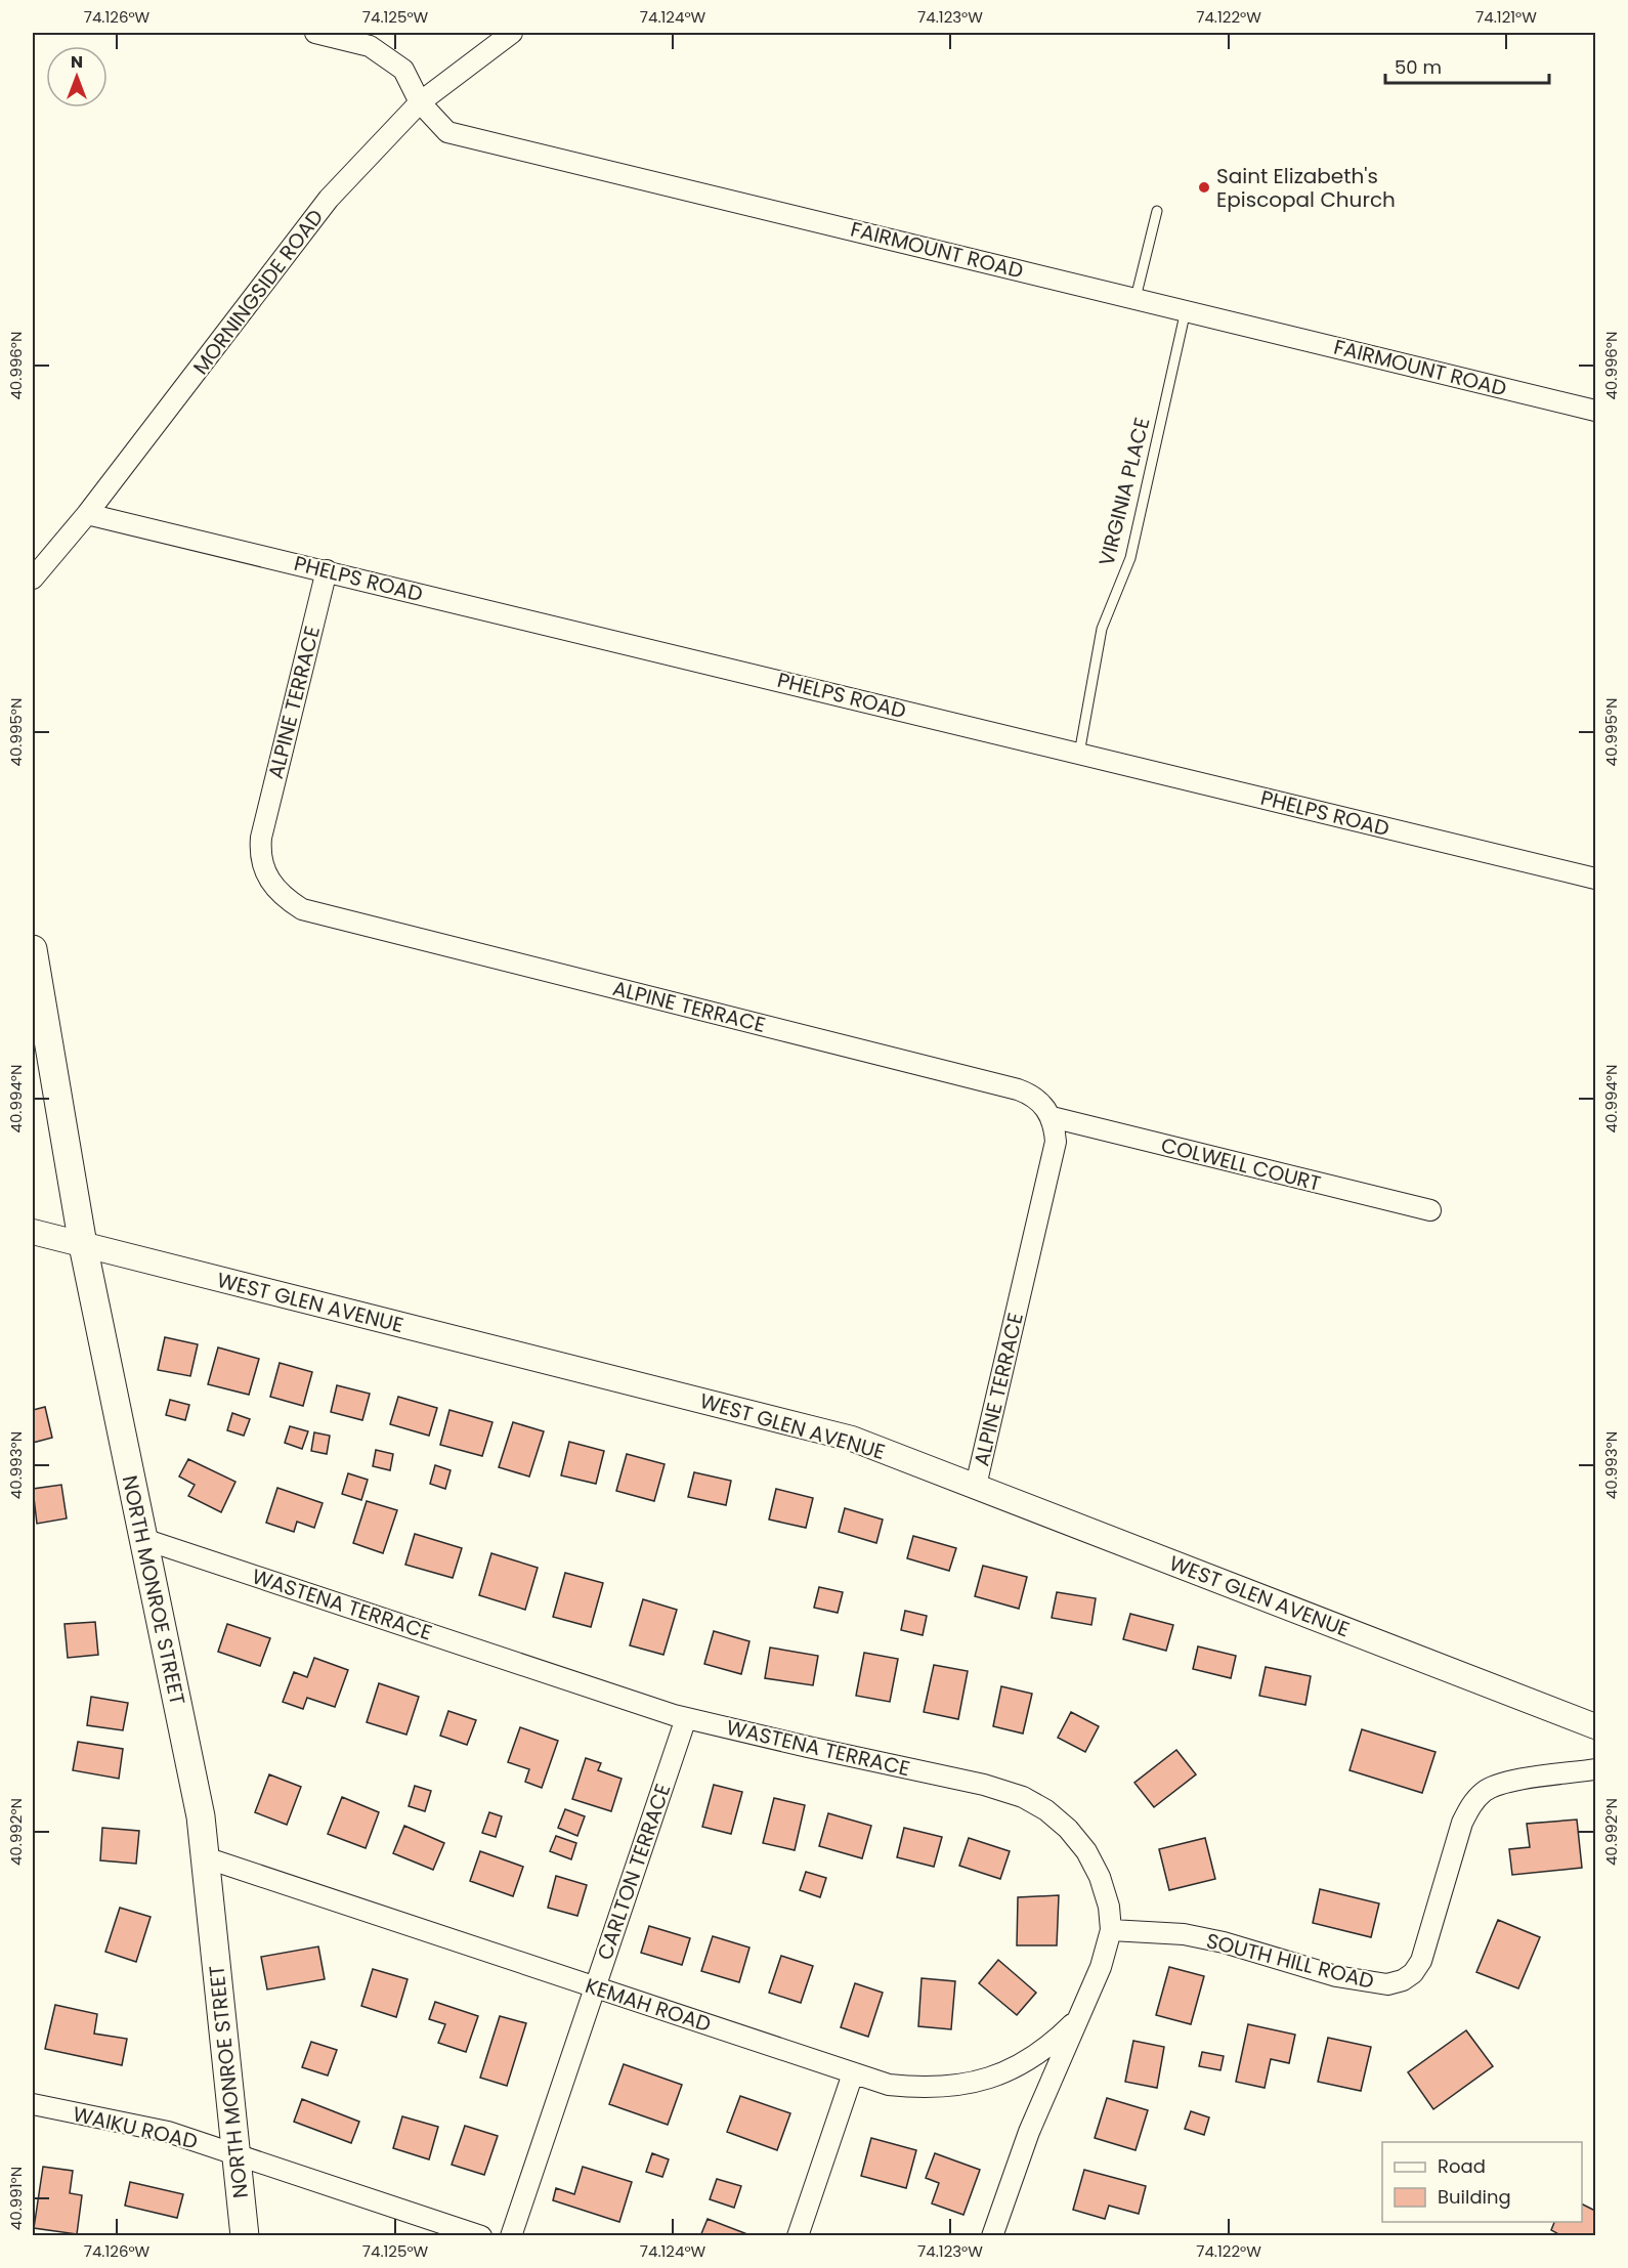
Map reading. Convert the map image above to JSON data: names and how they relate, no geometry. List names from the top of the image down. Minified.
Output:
{"streets":{"main road":["NORTH MONROE STREET"],"street":["FAIRMOUNT ROAD","MORNINGSIDE ROAD","PHELPS ROAD","ALPINE TERRACE","COLWELL COURT","WEST GLEN AVENUE","WASTENA TERRACE","CARLTON TERRACE","SOUTH HILL ROAD","KEMAH ROAD","WAIKU ROAD"],"lane":["VIRGINIA PLACE"]},"crossings":[["FAIRMOUNT ROAD","MORNINGSIDE ROAD"],["FAIRMOUNT ROAD","VIRGINIA PLACE"],["MORNINGSIDE ROAD","PHELPS ROAD"],["VIRGINIA PLACE","PHELPS ROAD"],["PHELPS ROAD","ALPINE TERRACE"],["ALPINE TERRACE","COLWELL COURT"],["ALPINE TERRACE","WEST GLEN AVENUE"],["WEST GLEN AVENUE","NORTH MONROE STREET"],["NORTH MONROE STREET","WASTENA TERRACE"],["NORTH MONROE STREET","KEMAH ROAD"],["NORTH MONROE STREET","WAIKU ROAD"],["WASTENA TERRACE","CARLTON TERRACE"],["WASTENA TERRACE","SOUTH HILL ROAD"],["WASTENA TERRACE","KEMAH ROAD"],["CARLTON TERRACE","KEMAH ROAD"]],"places":["Saint Elizabeth's Episcopal Church"],"legend":["Road","Building"],"scale_bar":"50 m","north":"top","coordinates":["74.126°W","74.125°W","74.124°W","74.123°W","74.122°W","74.121°W","40.996°N","40.995°N","40.994°N","40.993°N","40.992°N","40.991°N"]}
